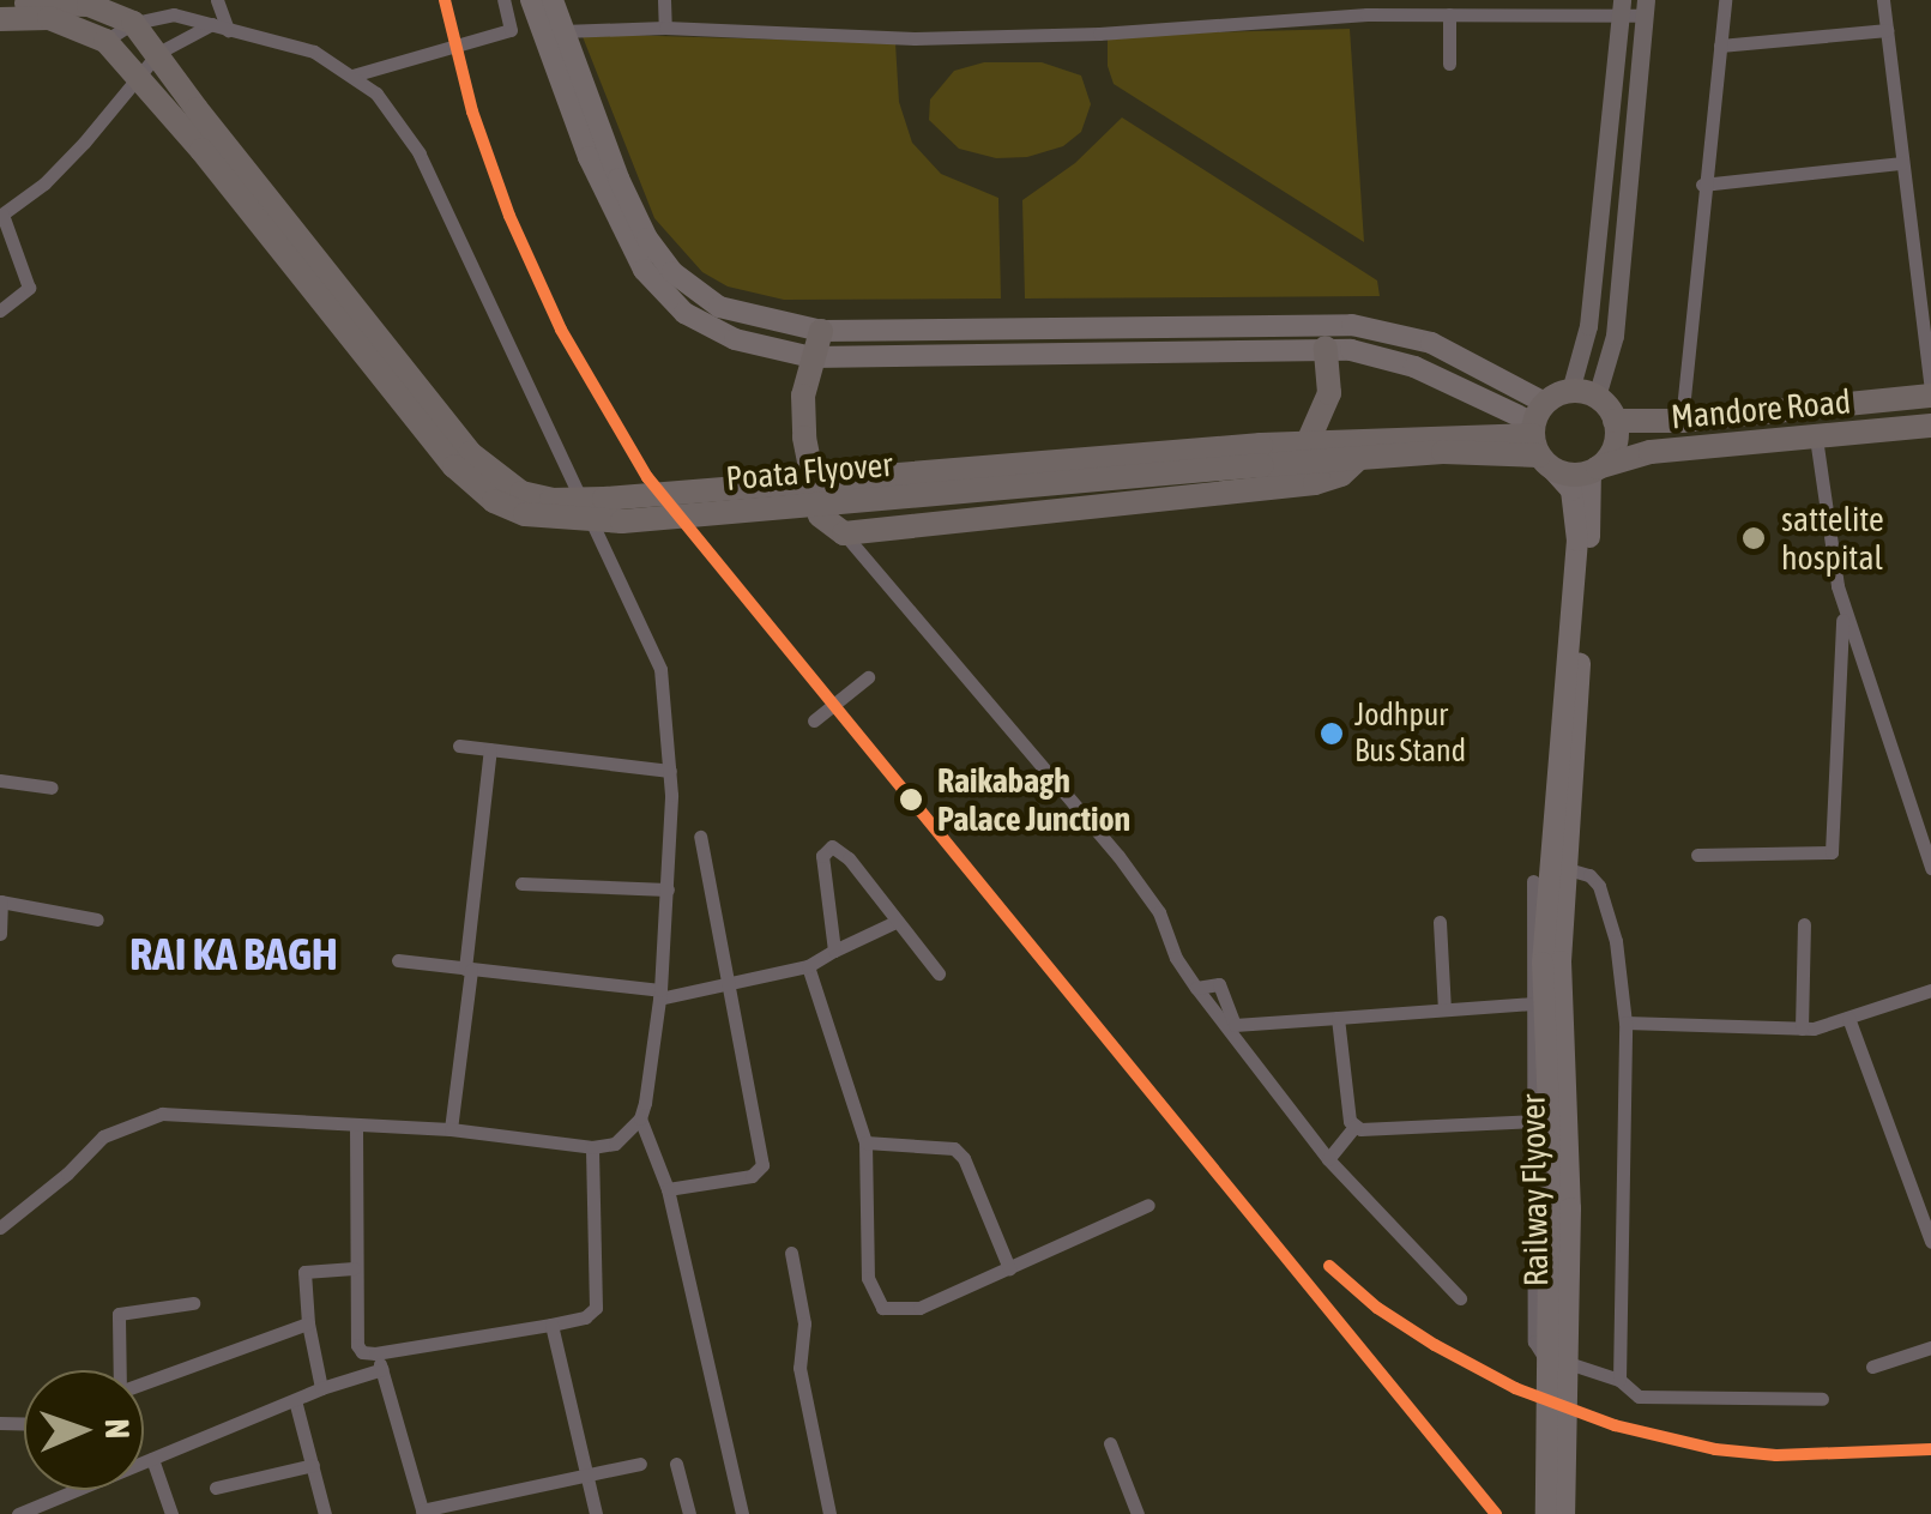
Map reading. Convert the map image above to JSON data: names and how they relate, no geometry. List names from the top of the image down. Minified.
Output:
{"streets":{"highway":["Mandore Road","Poata Flyover"],"main road":["Railway Flyover"]},"districts":["RAI KA BAGH"],"places":["sattelite hospital","Jodhpur Bus Stand","Raikabagh Palace Junction"],"north":"right"}
